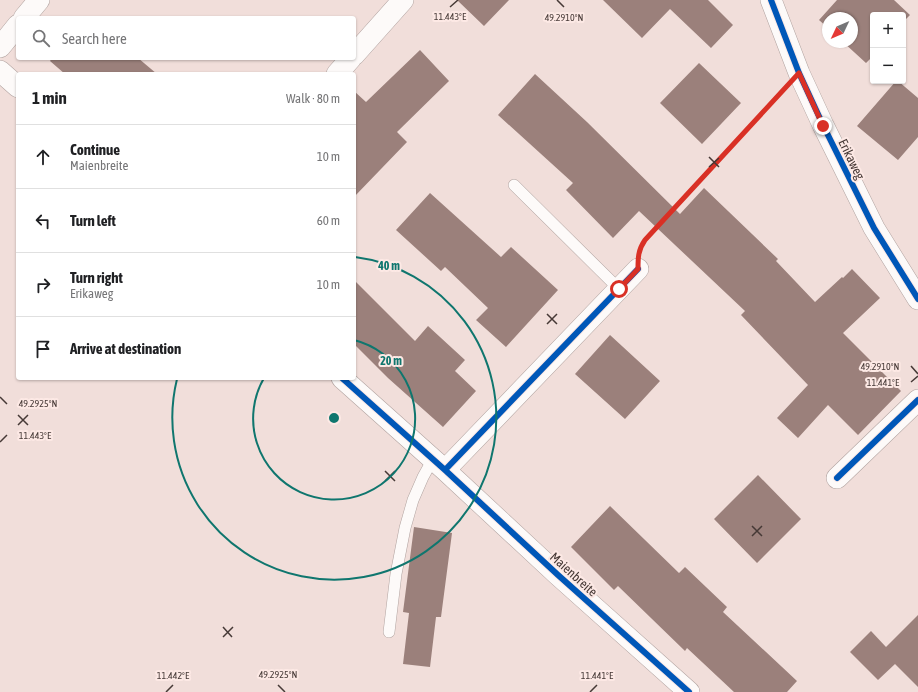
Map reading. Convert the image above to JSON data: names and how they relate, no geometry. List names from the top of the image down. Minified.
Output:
{"streets":{"street":["Erikaweg","Maienbreite"]},"north":"bottom left","page":{"map_buttons":["+","−"],"search":"Search here","heading":["1 min","Walk · 80 m"],"list":[["Continue","Maienbreite","10 m"],["Turn left","60 m"],["Turn right","Erikaweg","10 m"],"Arrive at destination"]},"coordinates":["11.443°E","49.2910°N","11.441°E","49.2925°N","11.442°E"],"rings":["40 m","20 m"]}
